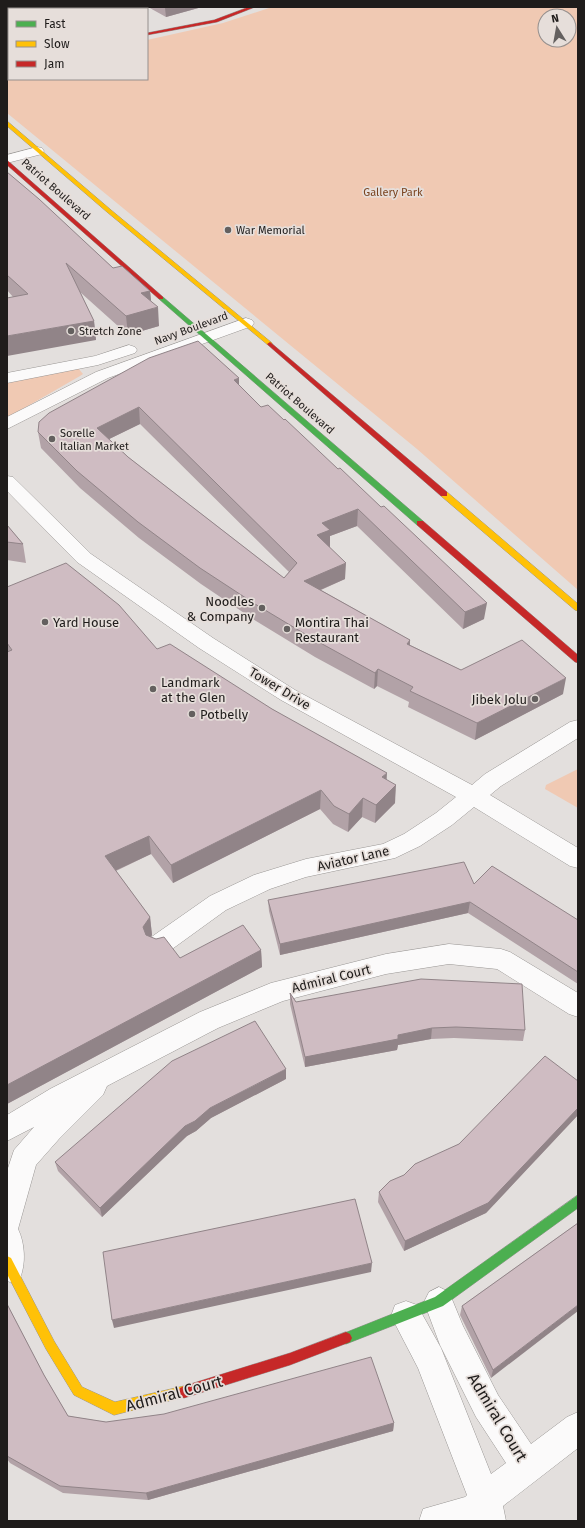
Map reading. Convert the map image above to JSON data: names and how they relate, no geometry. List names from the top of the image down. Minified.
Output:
{"streets":{"main road":["Patriot Boulevard","Admiral Court"],"street":["Navy Boulevard","Tower Drive","Aviator Lane"]},"crossings":[["Patriot Boulevard","Navy Boulevard"],["Tower Drive","Aviator Lane"]],"parks":["Gallery Park"],"places":["War Memorial","Stretch Zone","Sorelle Italian Market","Noodles & Company","Yard House","Montira Thai Restaurant","Landmark at the Glen","Jibek Jolu","Potbelly"],"legend":["Fast","Slow","Jam"],"north":"top"}
